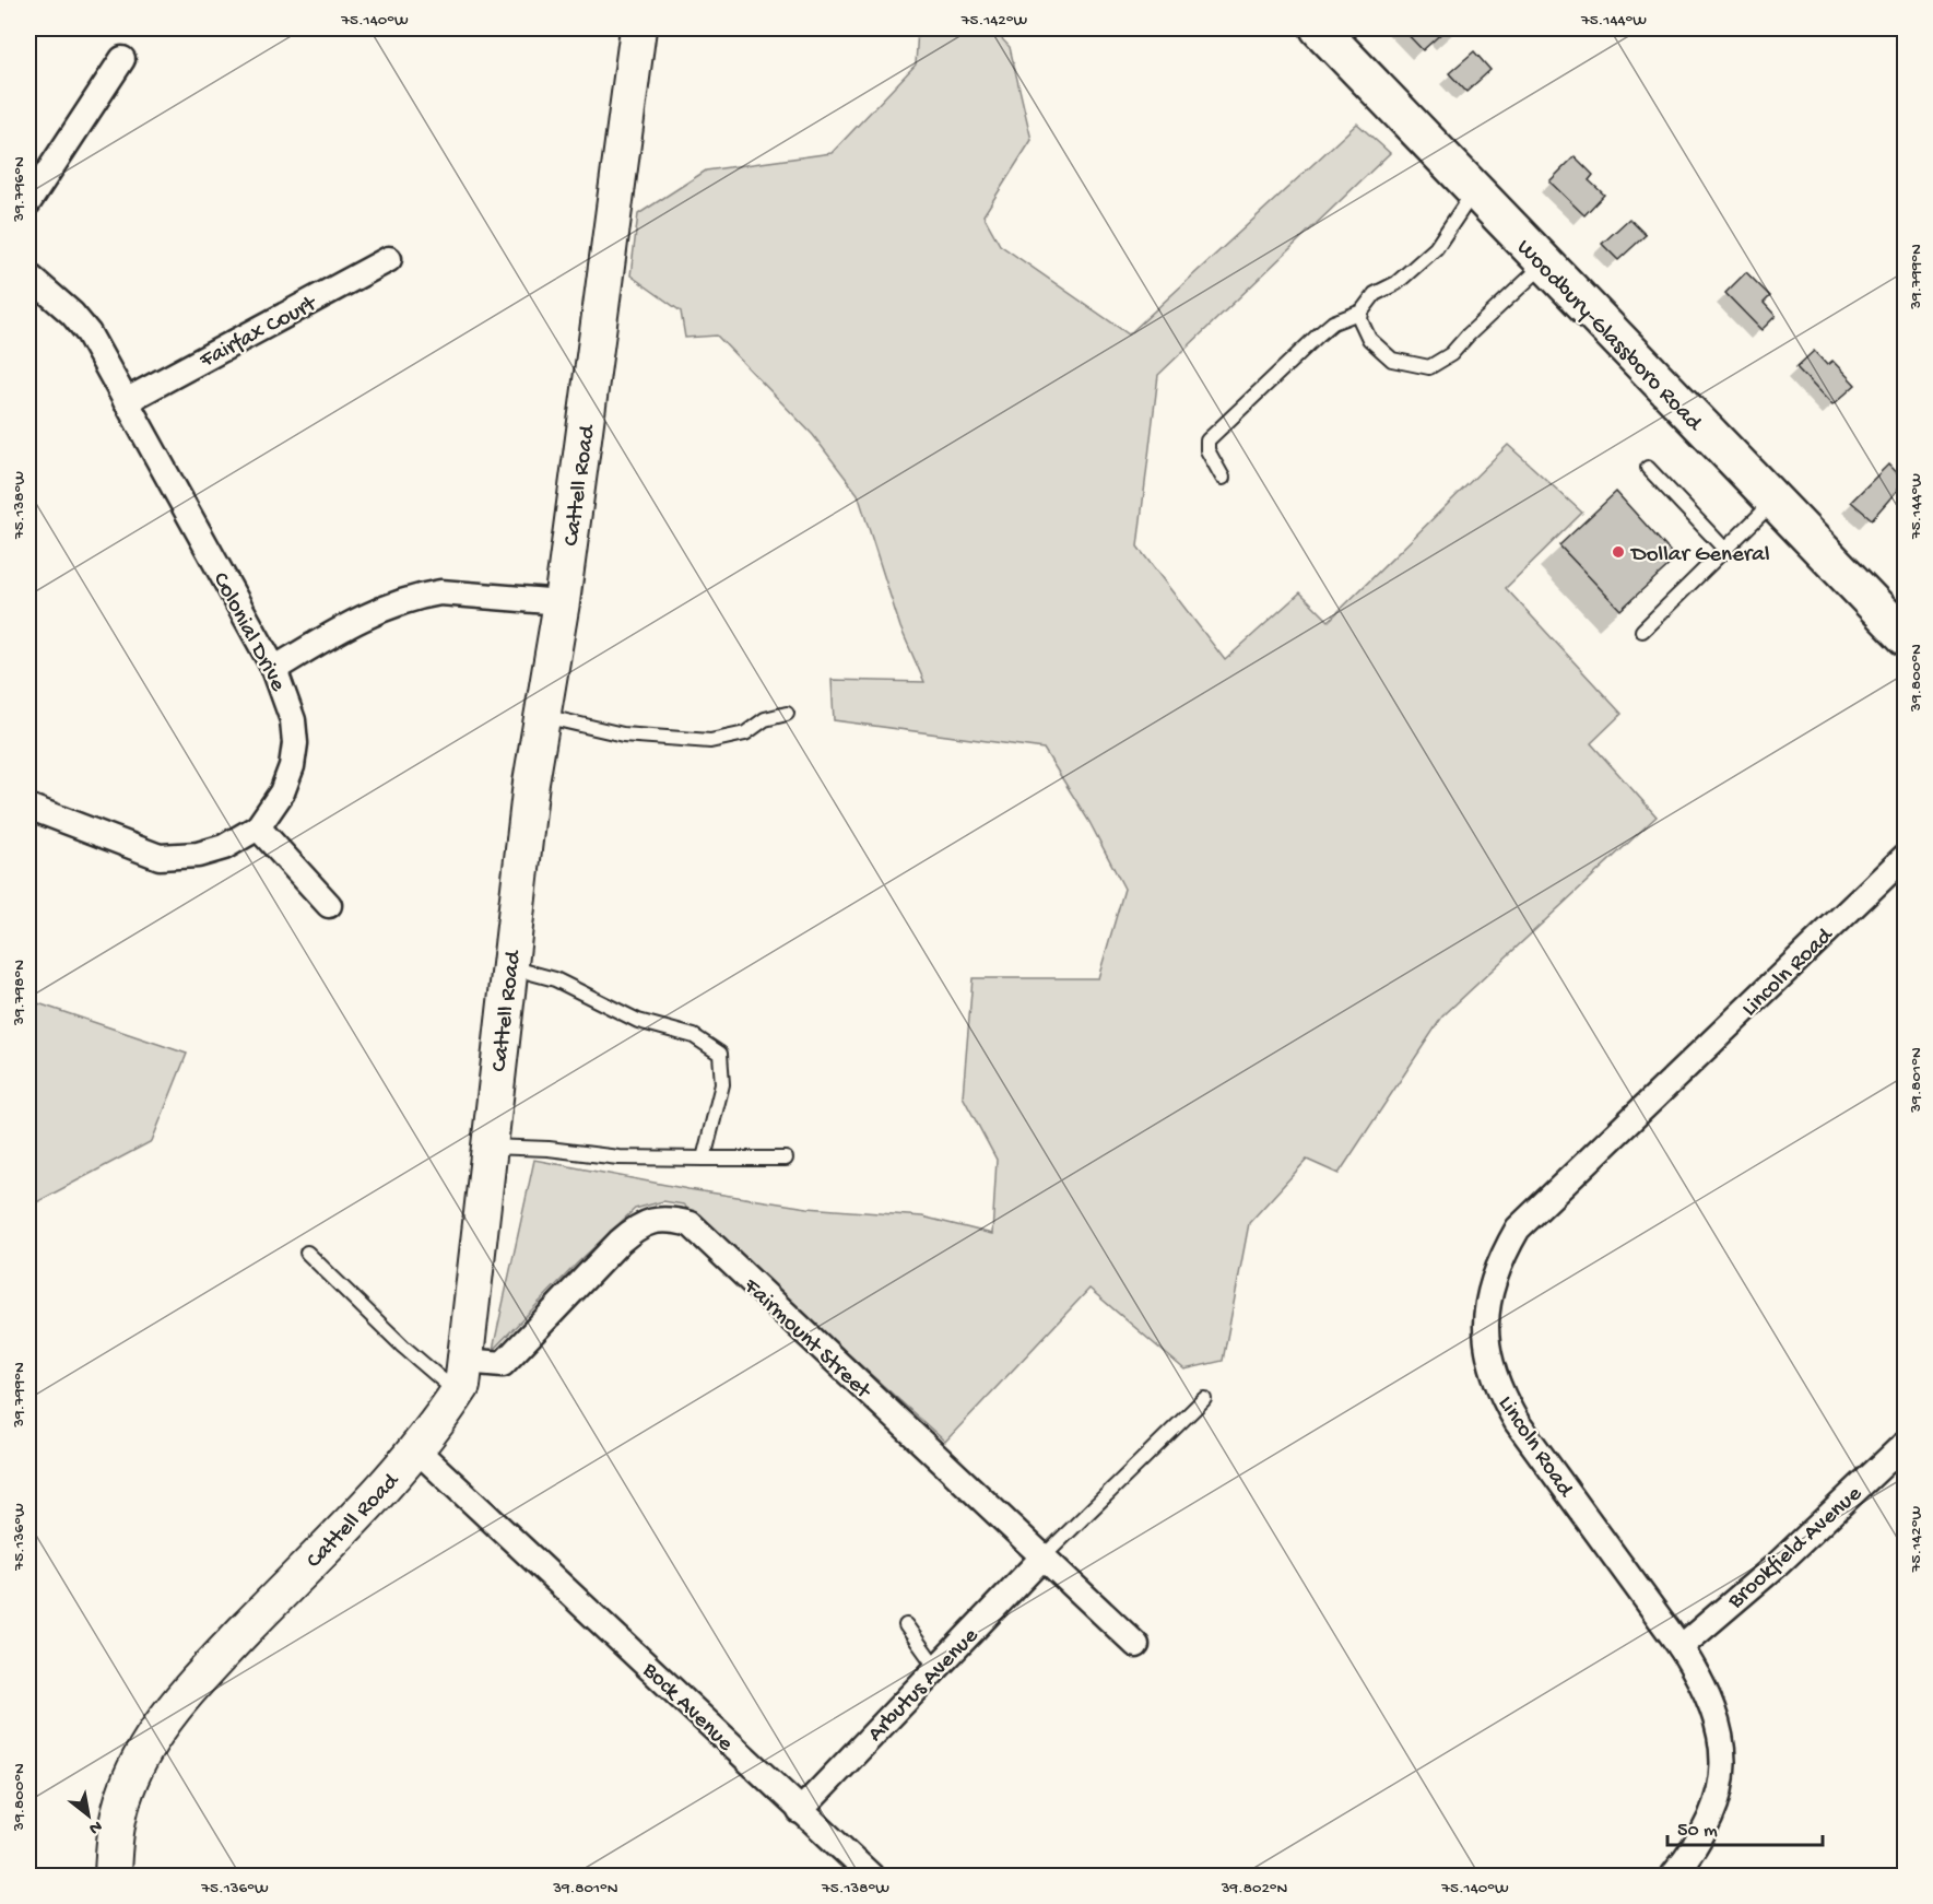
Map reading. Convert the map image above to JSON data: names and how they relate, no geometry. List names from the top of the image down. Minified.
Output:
{"streets":{"main road":["Woodbury-Glassboro Road"],"street":["Fairfax Court","Cattell Road","Colonial Drive","Lincoln Road","Fairmount Street","Brookfield Avenue","Arbutus Avenue","Bock Avenue"]},"crossings":[["Fairfax Court","Colonial Drive"],["Cattell Road","Fairmount Street"],["Cattell Road","Bock Avenue"],["Lincoln Road","Brookfield Avenue"],["Fairmount Street","Arbutus Avenue"],["Arbutus Avenue","Bock Avenue"]],"places":["Dollar General"],"scale_bar":"50 m","north":"bottom right","coordinates":["75.140°W","75.142°W","75.144°W","39.796°N","39.799°N","75.138°W","39.800°N","39.798°N","39.801°N","75.136°W","39.802°N"]}
